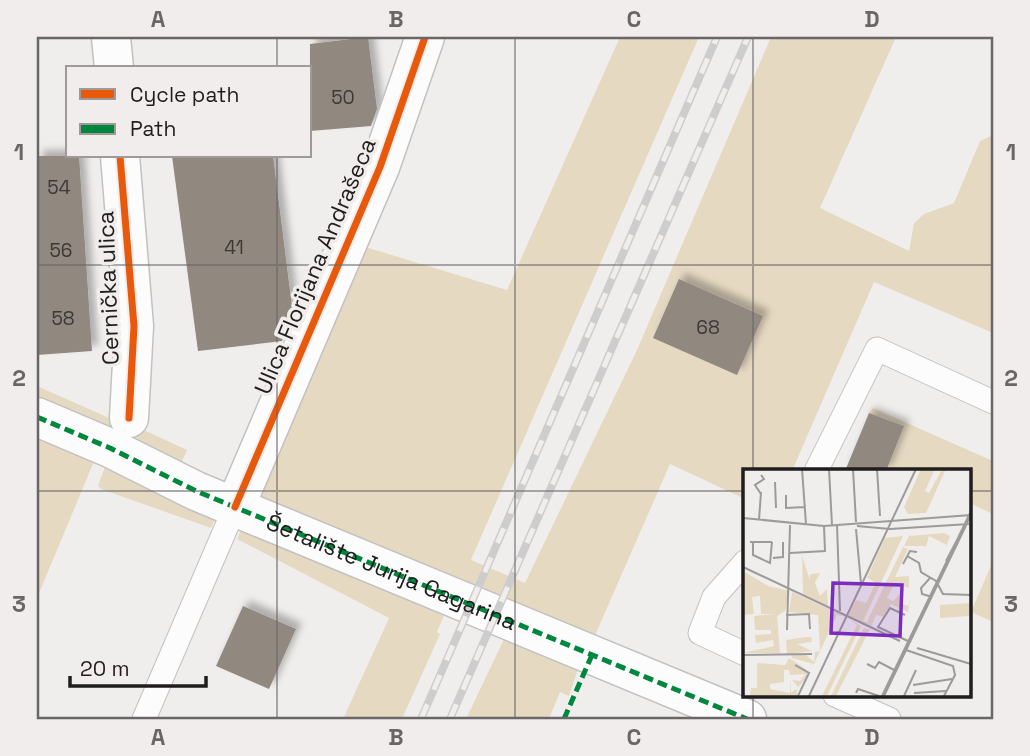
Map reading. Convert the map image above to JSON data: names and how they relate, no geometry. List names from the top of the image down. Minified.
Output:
{"streets":{"street":["Ulica Florijana Andrašeca","Cernička ulica","Šetalište Jurija Gagarina"]},"crossings":[["Ulica Florijana Andrašeca","Šetalište Jurija Gagarina"]],"house_numbers":["50","54","41","56","58","68"],"legend":["Cycle path","Path"],"scale_bar":"20 m","grid":{"columns":["A","B","C","D"],"rows":["1","2","3"]}}
